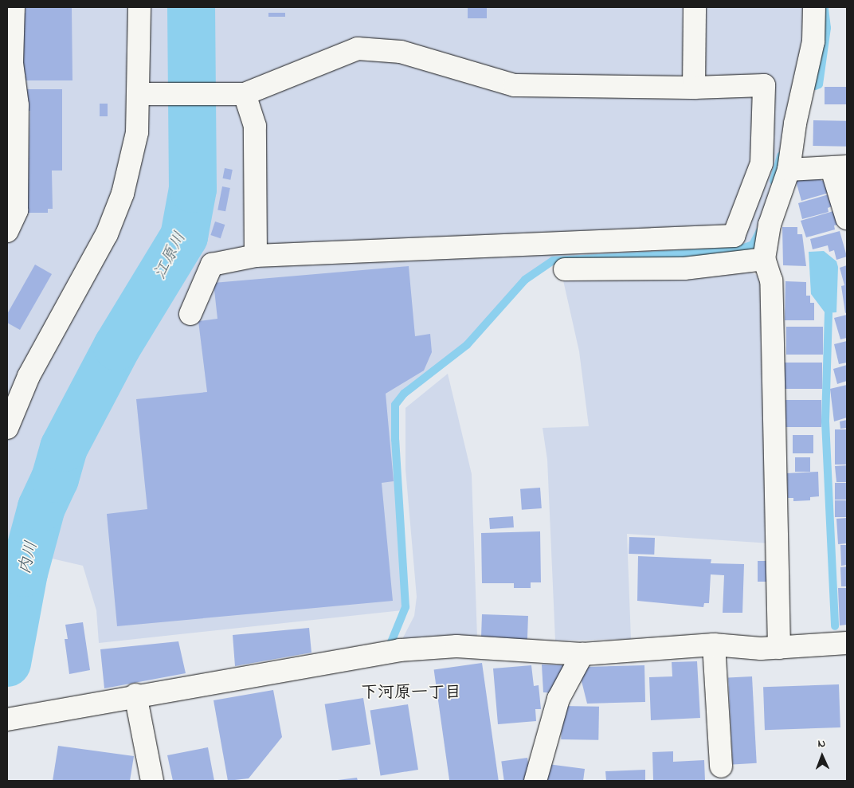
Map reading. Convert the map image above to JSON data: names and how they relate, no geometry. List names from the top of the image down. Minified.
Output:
{"districts":["下河原一丁目"],"water":["江原川","内川"],"north":"top"}
